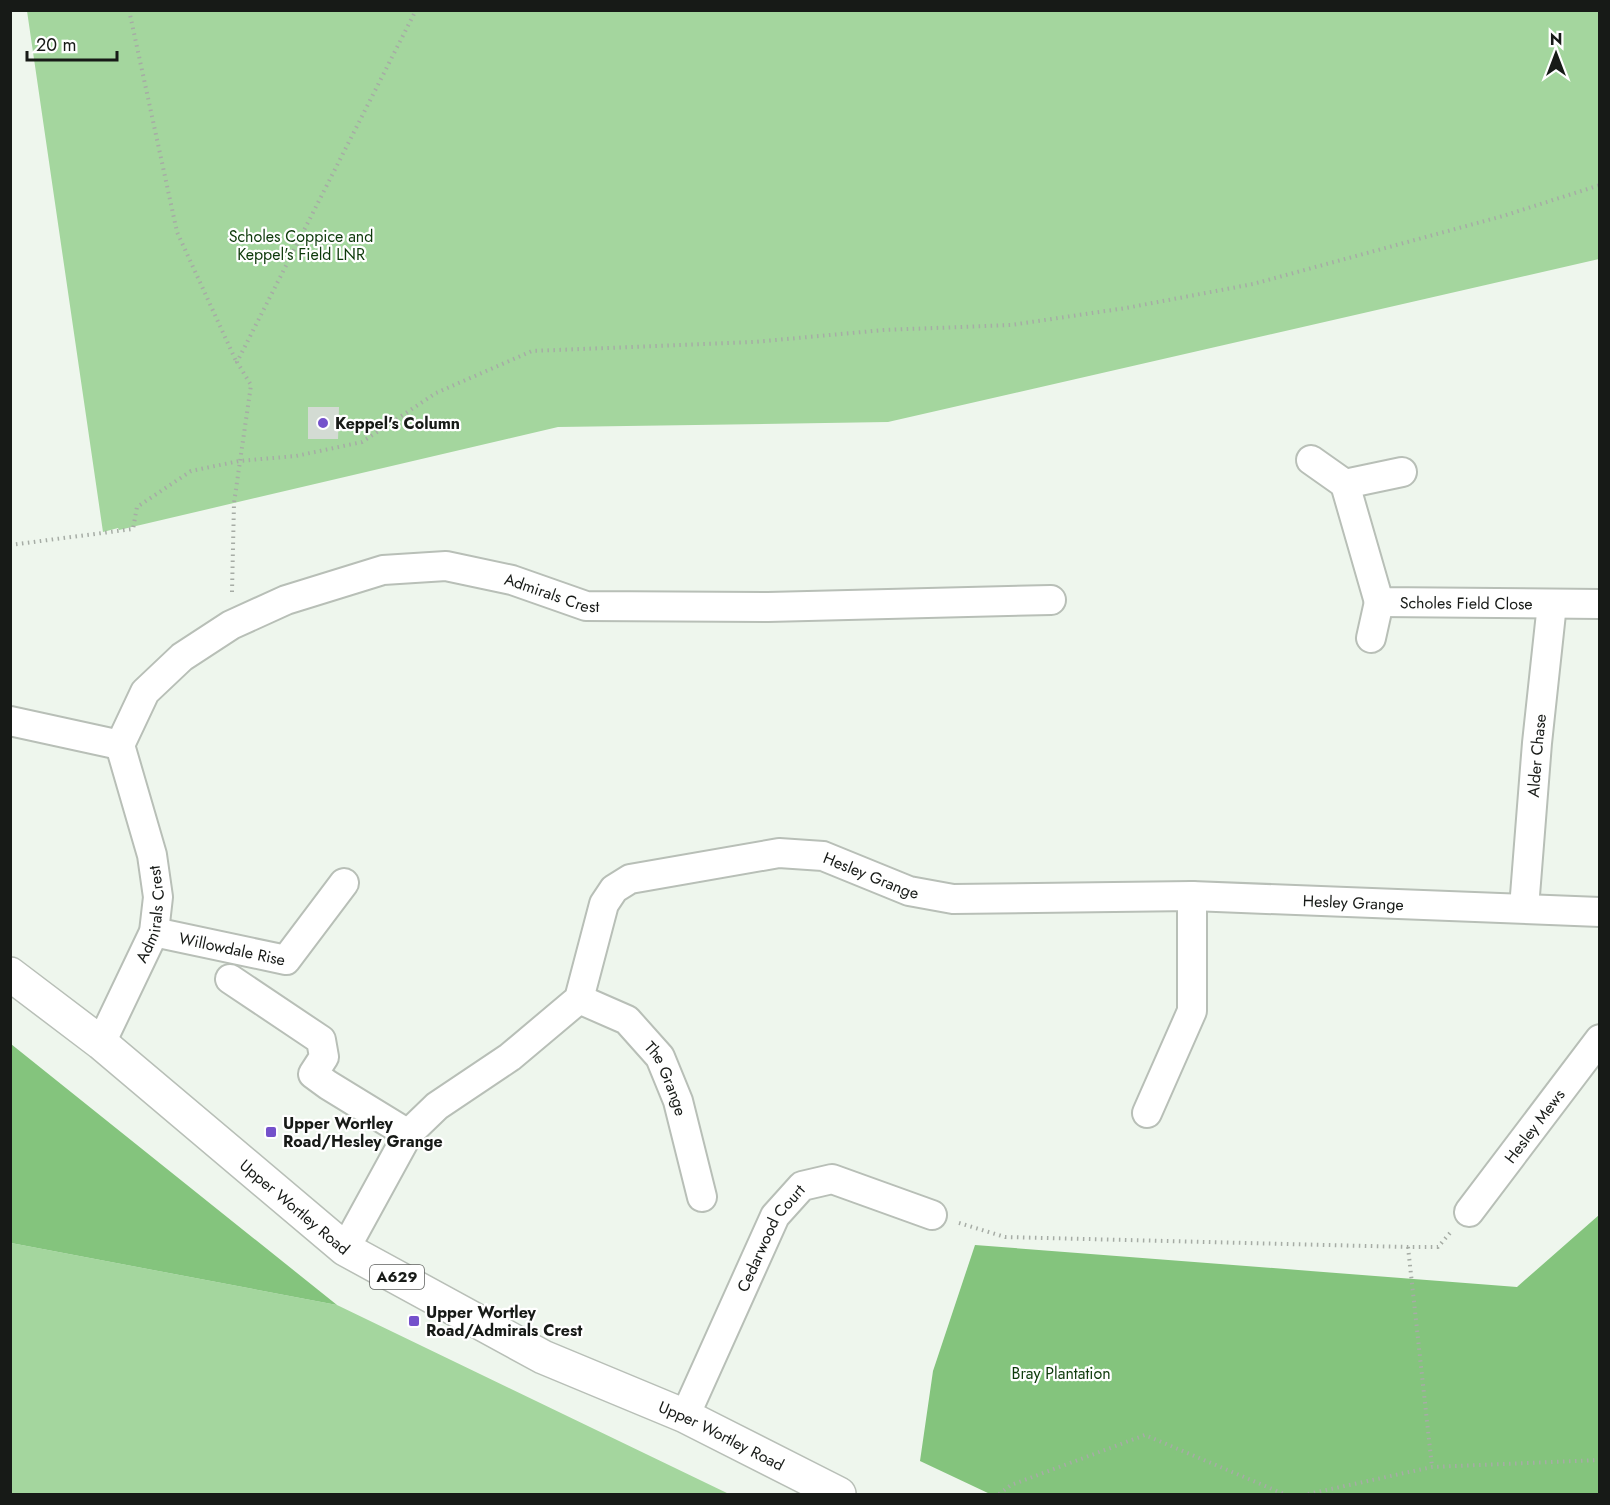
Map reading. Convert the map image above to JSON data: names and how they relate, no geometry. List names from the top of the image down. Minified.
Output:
{"streets":{"main road":["Upper Wortley Road","A629"],"street":["Admirals Crest","Scholes Field Close","Alder Chase","Hesley Grange","Willowdale Rise","The Grange","Hesley Mews","Cedarwood Court"]},"crossings":[["Admirals Crest","Willowdale Rise"],["Admirals Crest","Upper Wortley Road"],["Scholes Field Close","Alder Chase"],["Alder Chase","Hesley Grange"],["Hesley Grange","The Grange"],["Upper Wortley Road","Cedarwood Court"]],"parks":["Scholes Coppice and Keppel's Field LNR","Bray Plantation"],"places":{"other":["Keppel's Column"],"transit":["Upper Wortley Road/Hesley Grange","Upper Wortley Road/Admirals Crest"]},"scale_bar":"20 m","north":"top"}
